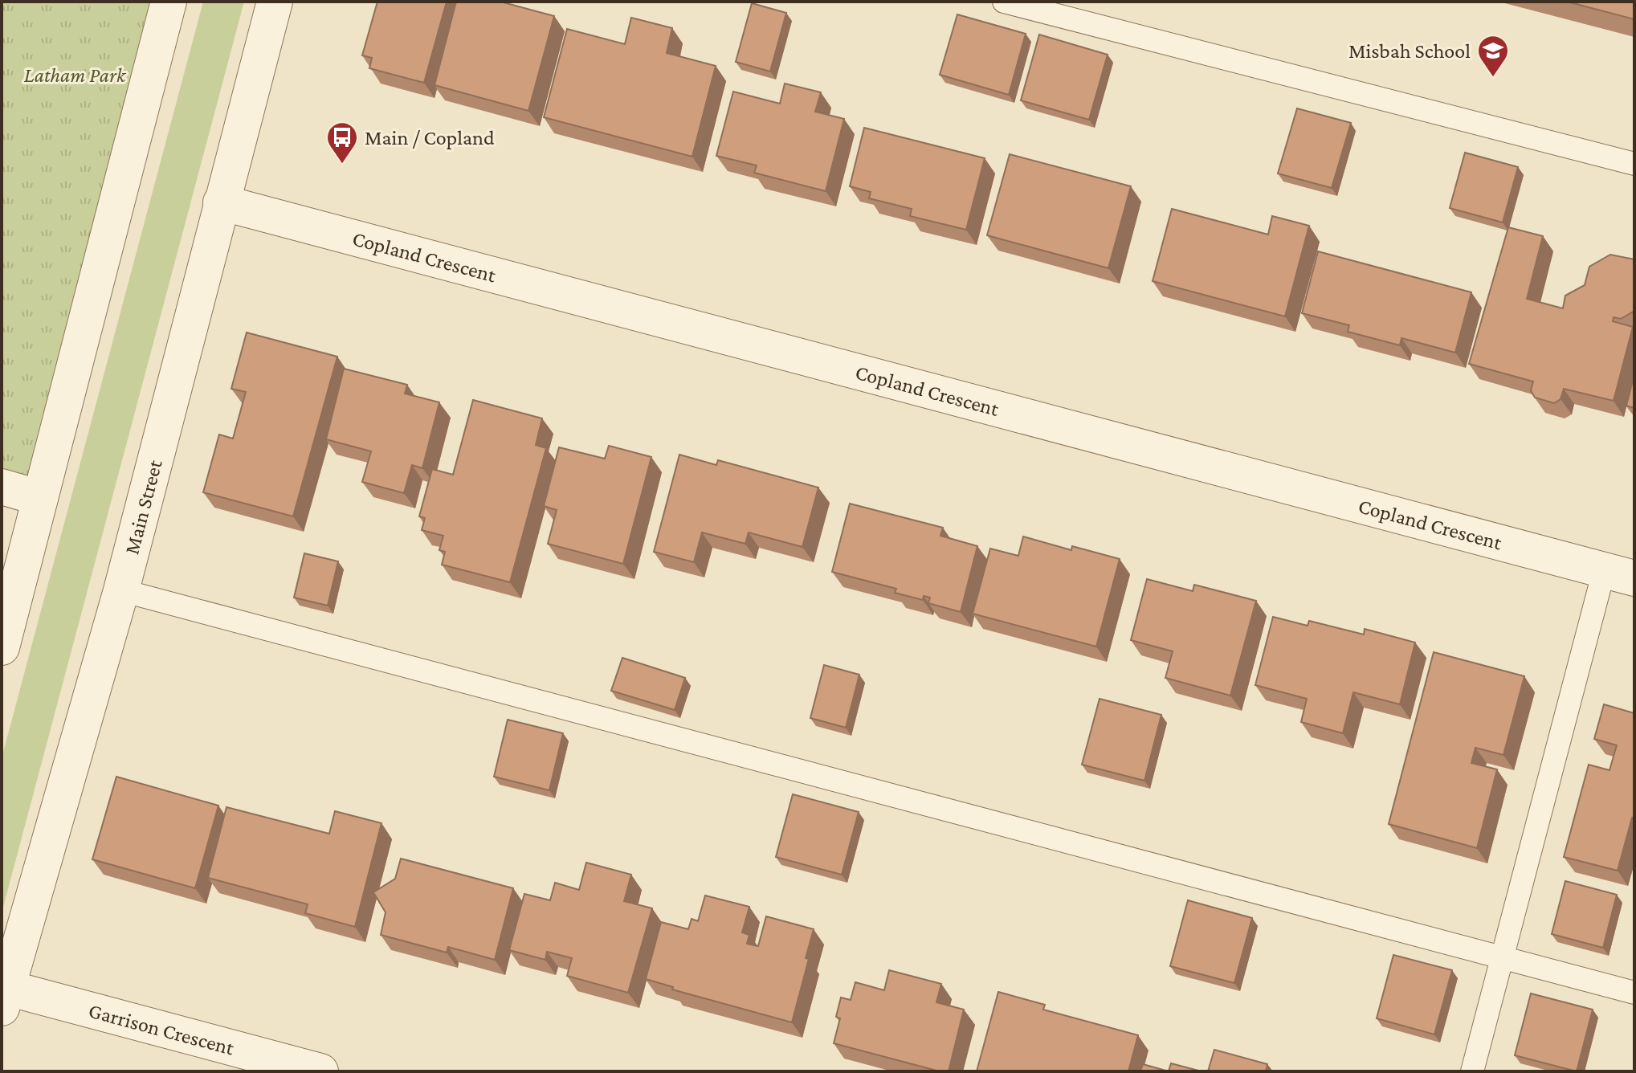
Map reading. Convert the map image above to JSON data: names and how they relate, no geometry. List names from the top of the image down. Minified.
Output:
{"streets":{"street":["Copland Crescent","Main Street","Garrison Crescent"]},"crossings":[["Copland Crescent","Main Street"],["Main Street","Garrison Crescent"]],"parks":["Latham Park"],"places":{"school or university":["Misbah School"],"bus stop":["Main / Copland"]}}
